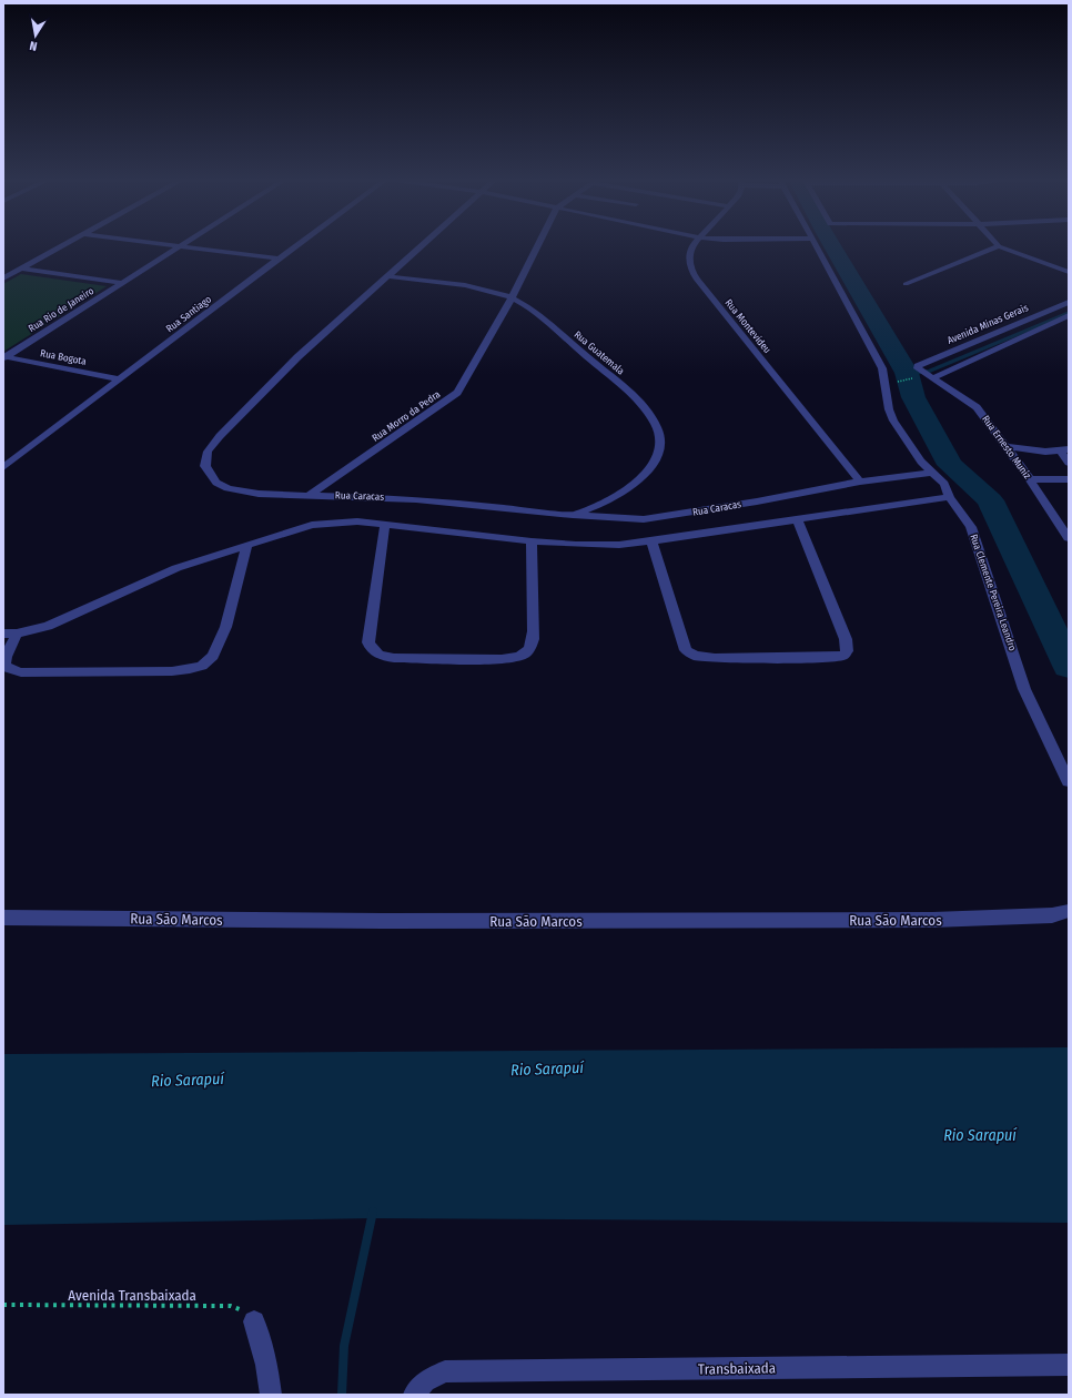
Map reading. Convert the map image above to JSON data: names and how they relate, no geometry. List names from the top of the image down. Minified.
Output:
{"streets":{"street":["Rua Rio de Janeiro","Rua Santiago","Avenida Minas Gerais","Rua Montevideu","Rua Guatemala","Rua Bogota","Rua Morro da Pedra","Rua Ernesto Muniz","Rua Caracas","Rua Clemente Pereira Leandro","Rua Sāo Marcos","Transbaixada"],"path":["Avenida Transbaixada"]},"crossings":[["Rua Rio de Janeiro","Rua Bogota"],["Rua Santiago","Rua Bogota"],["Avenida Minas Gerais","Rua Ernesto Muniz"],["Rua Montevideu","Rua Caracas"],["Rua Guatemala","Rua Morro da Pedra"],["Rua Guatemala","Rua Caracas"],["Rua Morro da Pedra","Rua Caracas"],["Rua Caracas","Rua Clemente Pereira Leandro"]],"water":["Rio Sarapuí"],"north":"bottom"}
